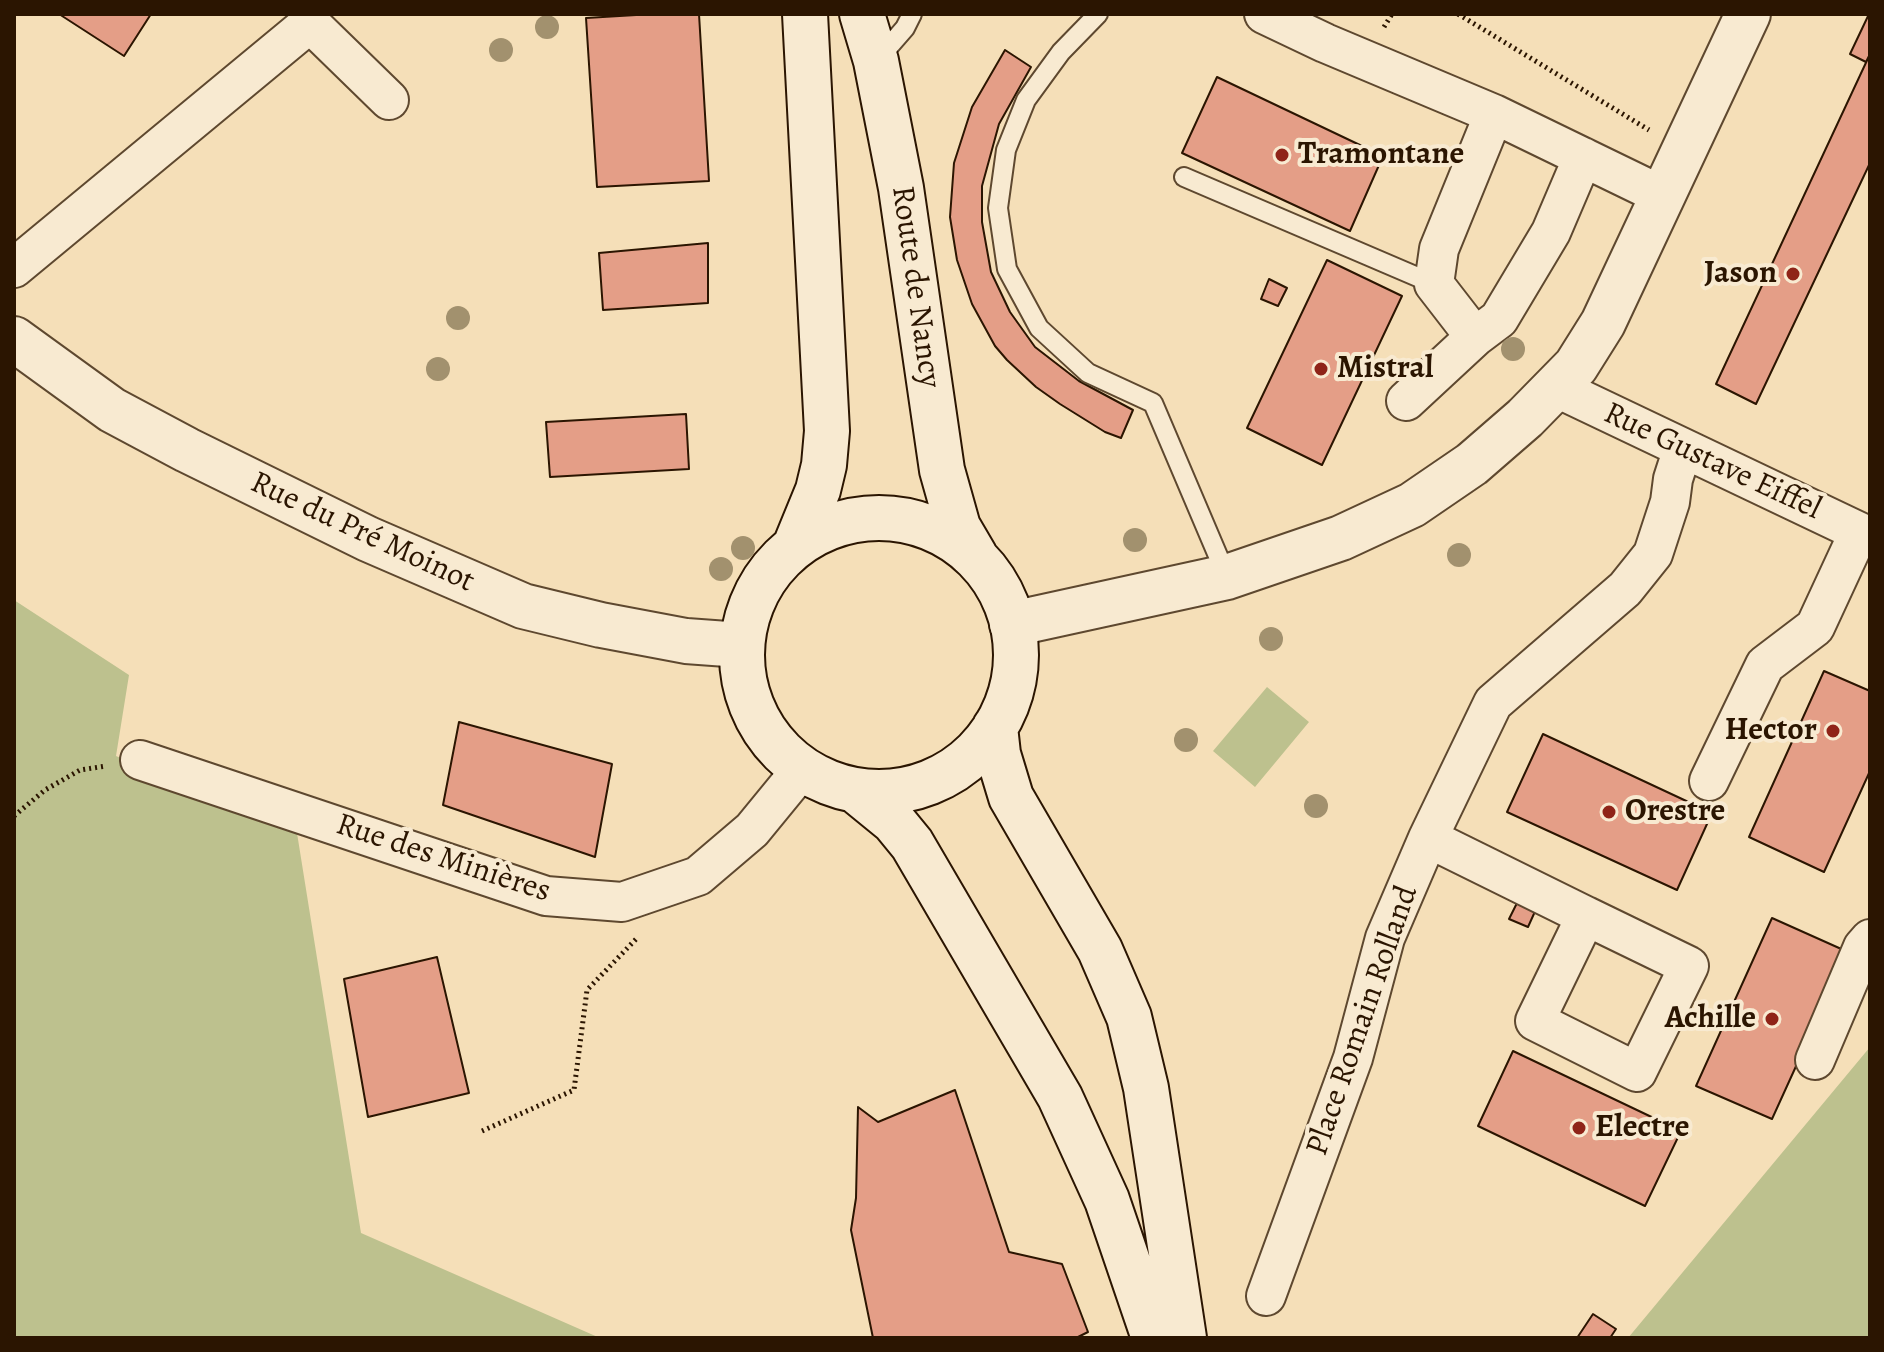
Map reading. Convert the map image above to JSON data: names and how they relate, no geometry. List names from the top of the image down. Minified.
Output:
{"streets":{"main road":["Route de Nancy","Rue du Pré Moinot"],"street":["Rue Gustave Eiffel","Rue des Minières","Place Romain Rolland"]},"crossings":[["Route de Nancy","Rue du Pré Moinot"],["Route de Nancy","Rue des Minières"],["Rue Gustave Eiffel","Place Romain Rolland"],["Rue du Pré Moinot","Rue des Minières"]],"places":["Tramontane","Jason","Mistral","Hector","Orestre","Achille","Electre"]}
